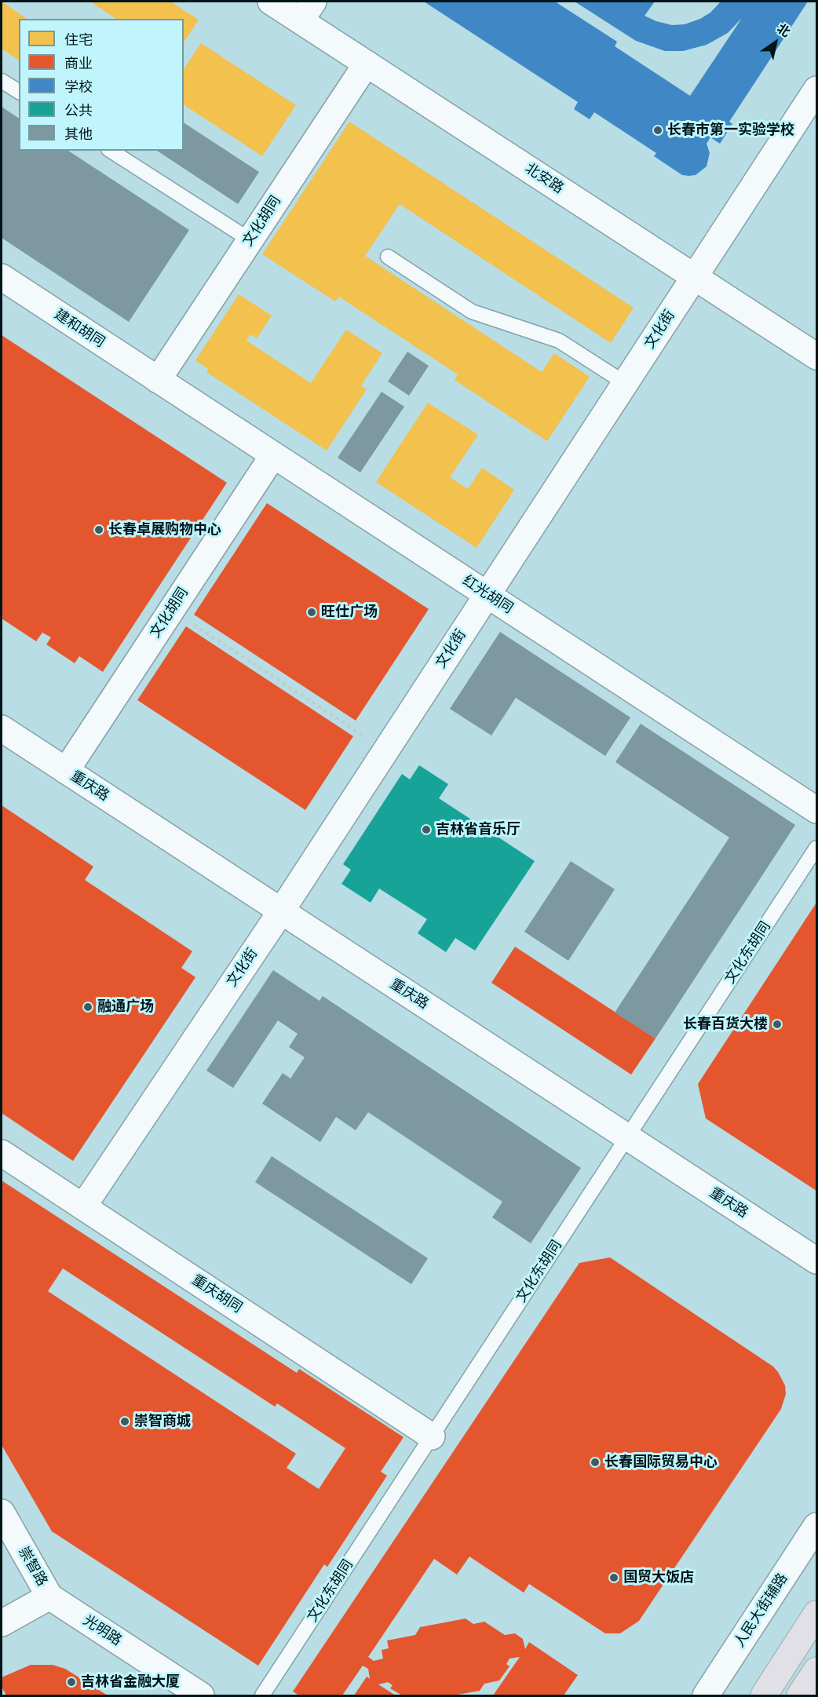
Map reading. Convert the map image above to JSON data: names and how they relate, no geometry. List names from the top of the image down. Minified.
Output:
{"streets":{"street":["北安路","文化胡同","建和胡同","文化街","红光胡同","重庆路","重庆胡同","崇智路","人民大街辅路","光明路"],"lane":["文化东胡同"]},"crossings":[["北安路","文化胡同"],["北安路","文化街"],["文化胡同","建和胡同"],["文化胡同","红光胡同"],["文化胡同","重庆路"],["建和胡同","红光胡同"],["文化街","红光胡同"],["文化街","重庆路"],["文化街","重庆胡同"],["重庆路","文化东胡同"],["文化东胡同","重庆胡同"],["崇智路","光明路"]],"places":["长春市第一实验学校","长春卓展购物中心","旺仕广场","吉林省音乐厅","融通广场","长春百货大楼","崇智商城","长春国际贸易中心","国贸大饭店","吉林省金融大厦"],"legend":["住宅","商业","学校","公共","其他"],"north":"top right"}
